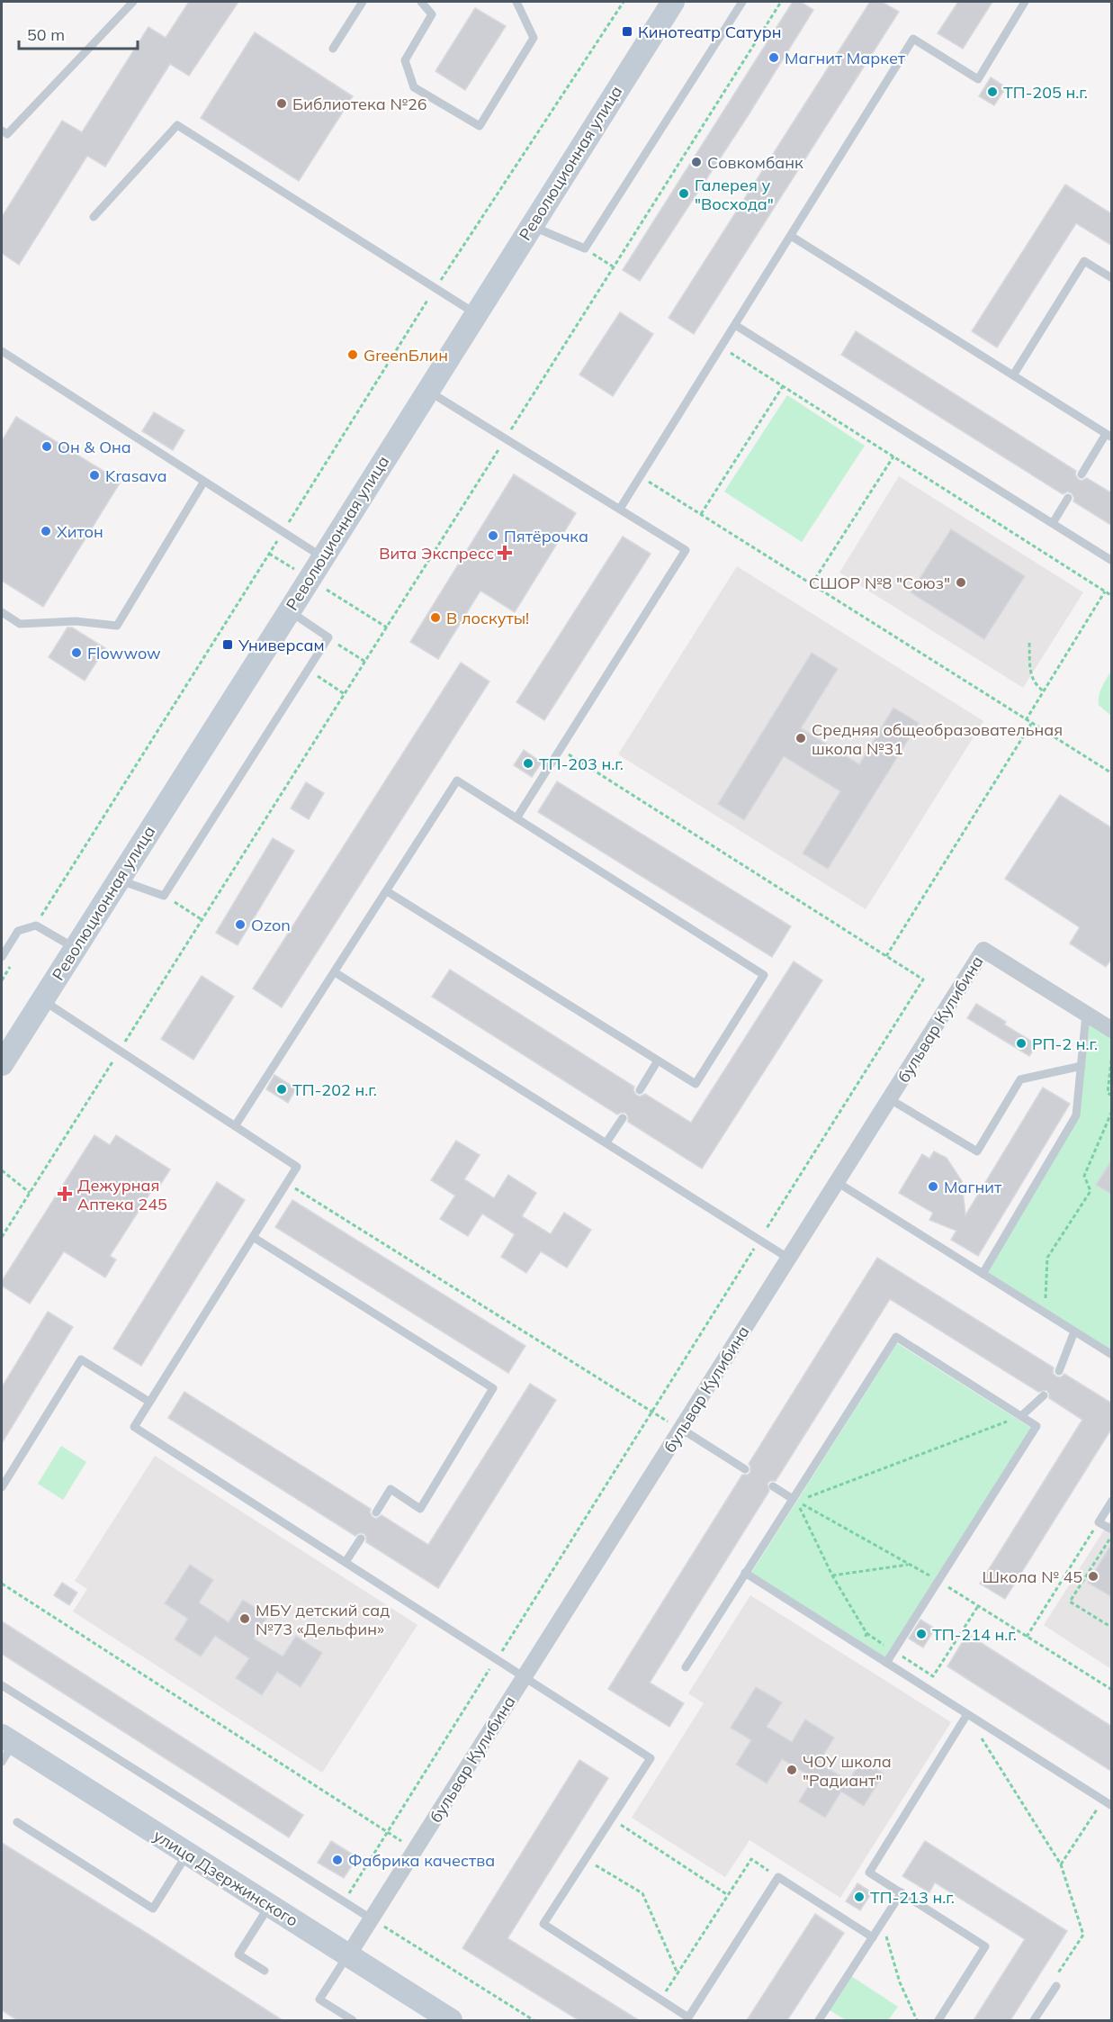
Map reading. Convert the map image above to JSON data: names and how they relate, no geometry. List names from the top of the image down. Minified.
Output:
{"streets":{"main road":["Революционная улица","улица Дзержинского"],"street":["бульвар Кулибина"]},"crossings":[["бульвар Кулибина","улица Дзержинского"]],"places":{"transit":["Кинотеатр Сатурн","Универсам"],"other":["Магнит Маркет","ТП-205 н.г.","Библиотека №26","Совкомбанк","Галерея у \"Восхода\"","GreenБлин","Он & Она","Krasava","Хитон","Пятёрочка","СШОР №8 \"Союз\"","В лоскуты!","Flowwow","Средняя общеобразовательная школа №31","ТП-203 н.г.","Ozon","РП-2 н.г.","ТП-202 н.г.","Магнит","Школа № 45","МБУ детский сад №73 «Дельфин»","ТП-214 н.г.","ЧОУ школа \"Радиант\"","Фабрика качества","ТП-213 н.г."],"health":["Вита Экспресс","Дежурная Аптека 245"]},"scale_bar":"50 m"}
